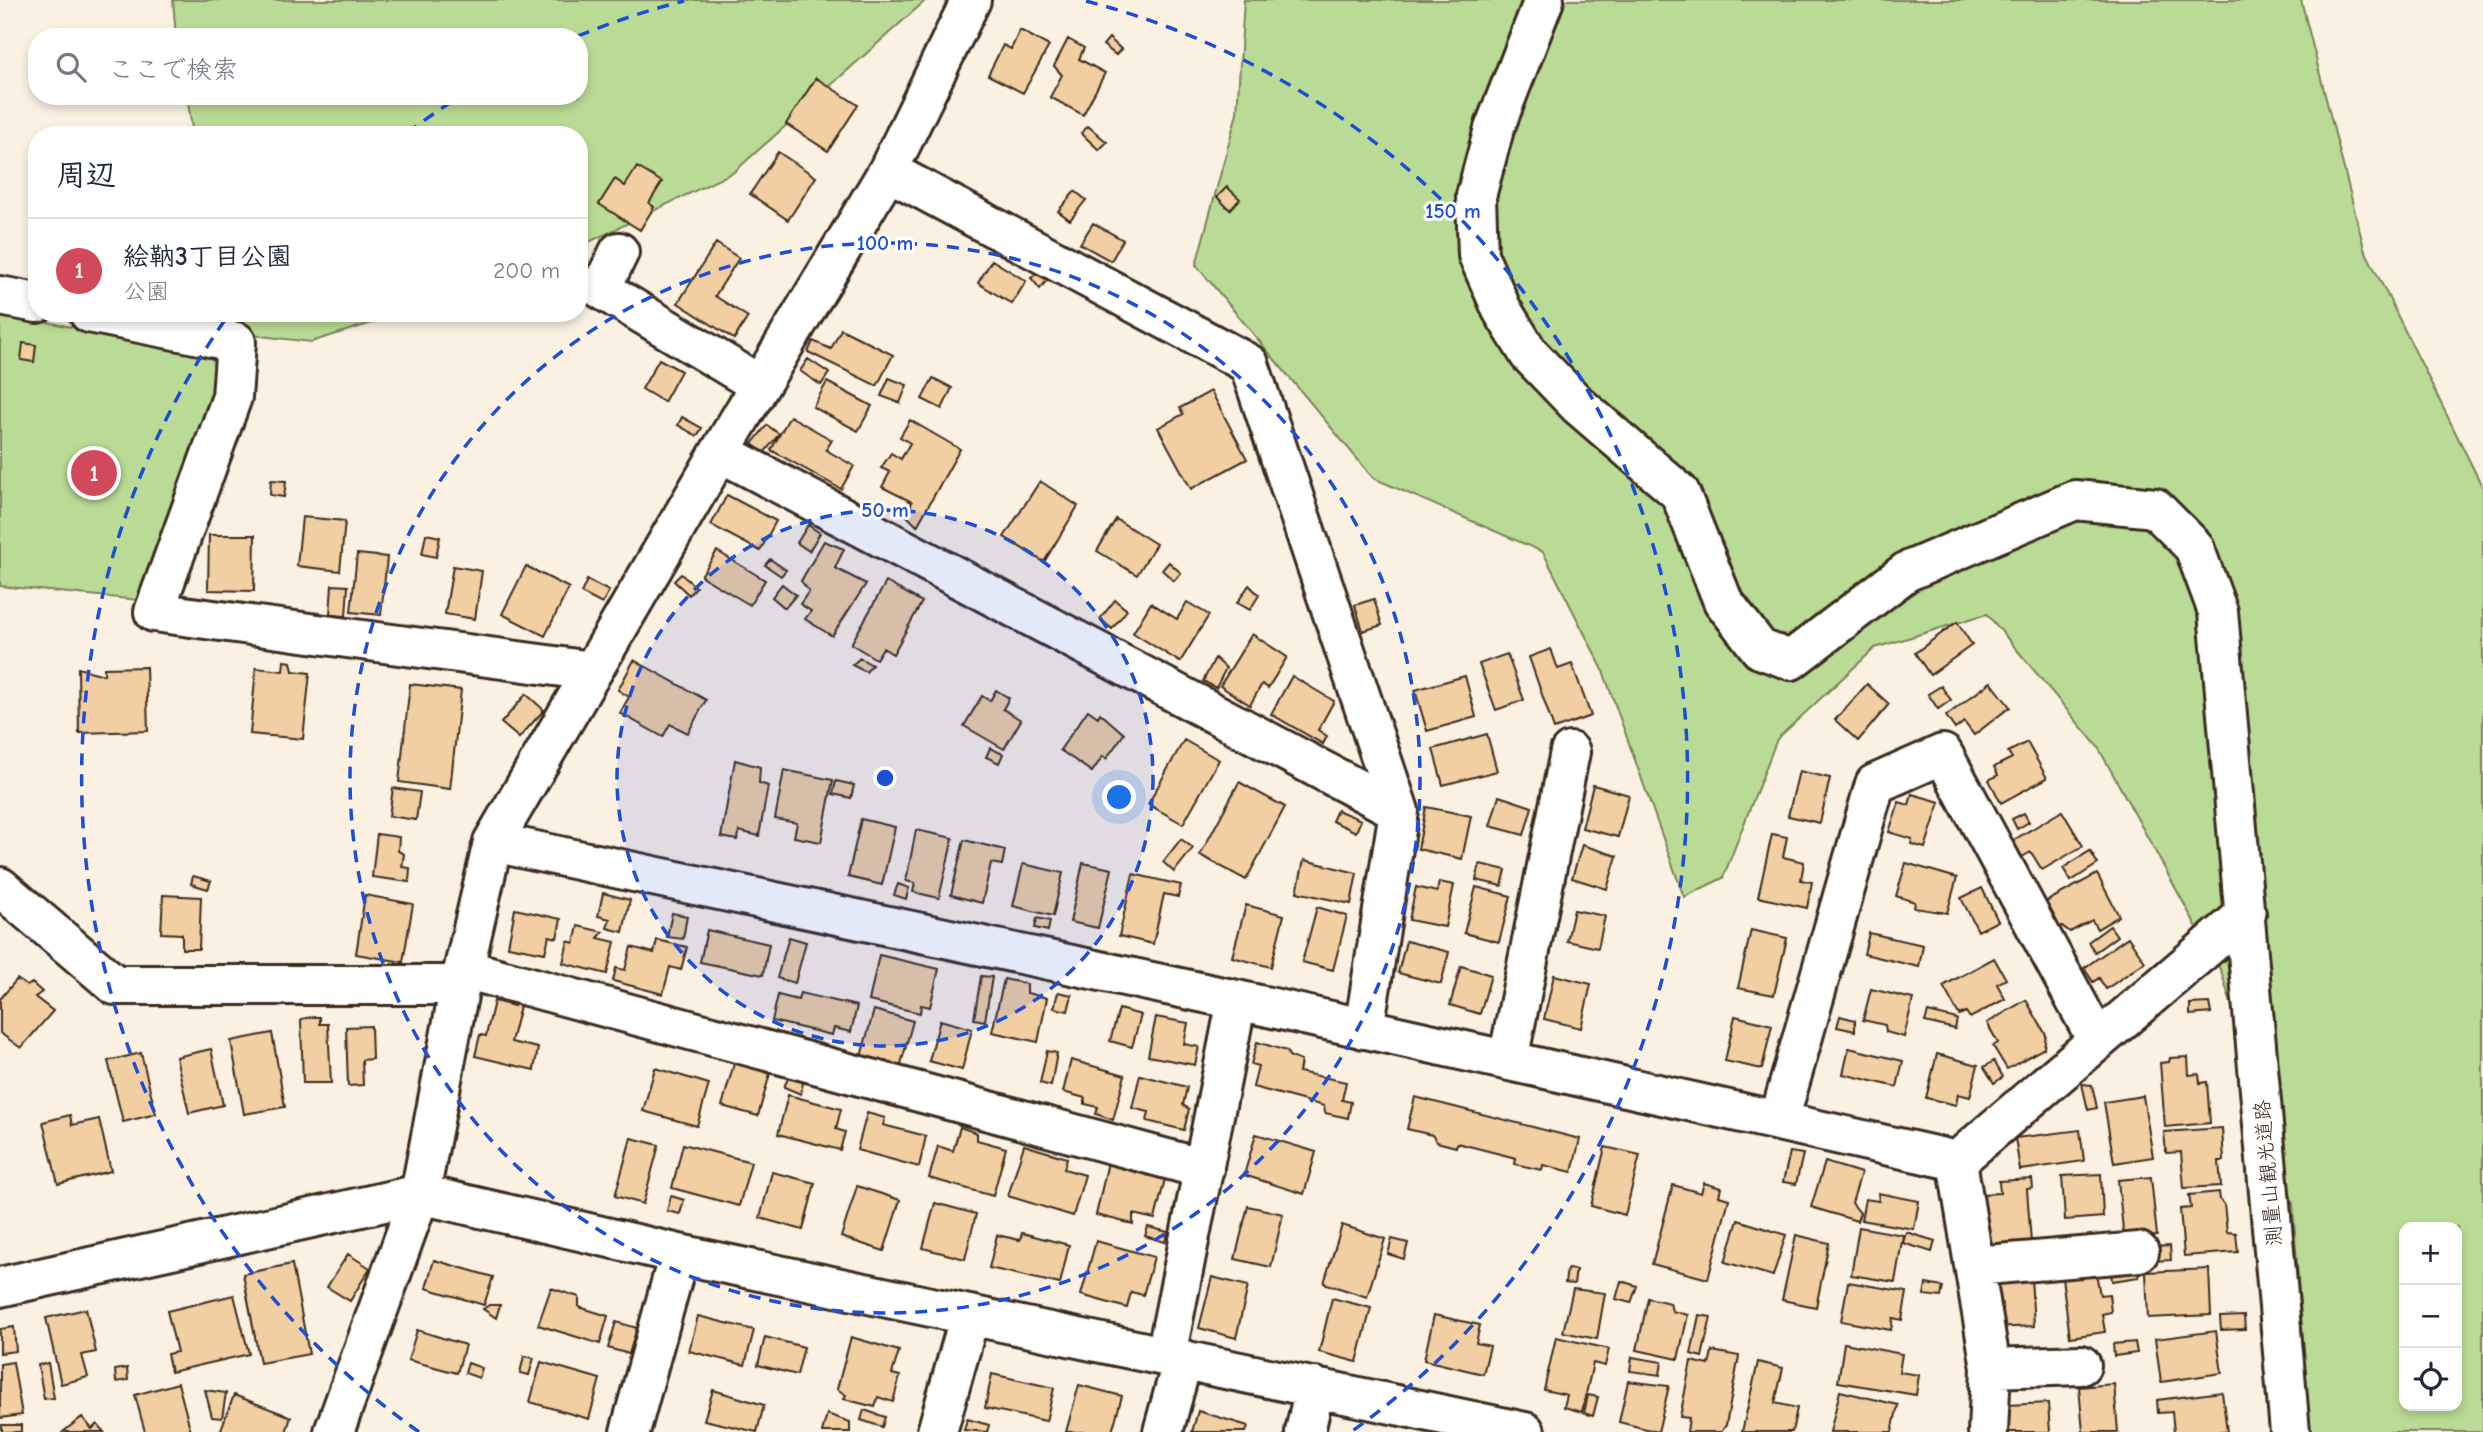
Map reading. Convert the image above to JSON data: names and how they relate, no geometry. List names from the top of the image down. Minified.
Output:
{"streets":{"street":["測量山観光道路"]},"page":{"search":"ここで検索","heading":"周辺","list":[{"mark":"1","name":"絵靹3丁目公園","note":"公園","value":"200 m"}],"pins":"1","map_buttons":["+","−"]},"rings":["150 m","100 m","50 m"]}
